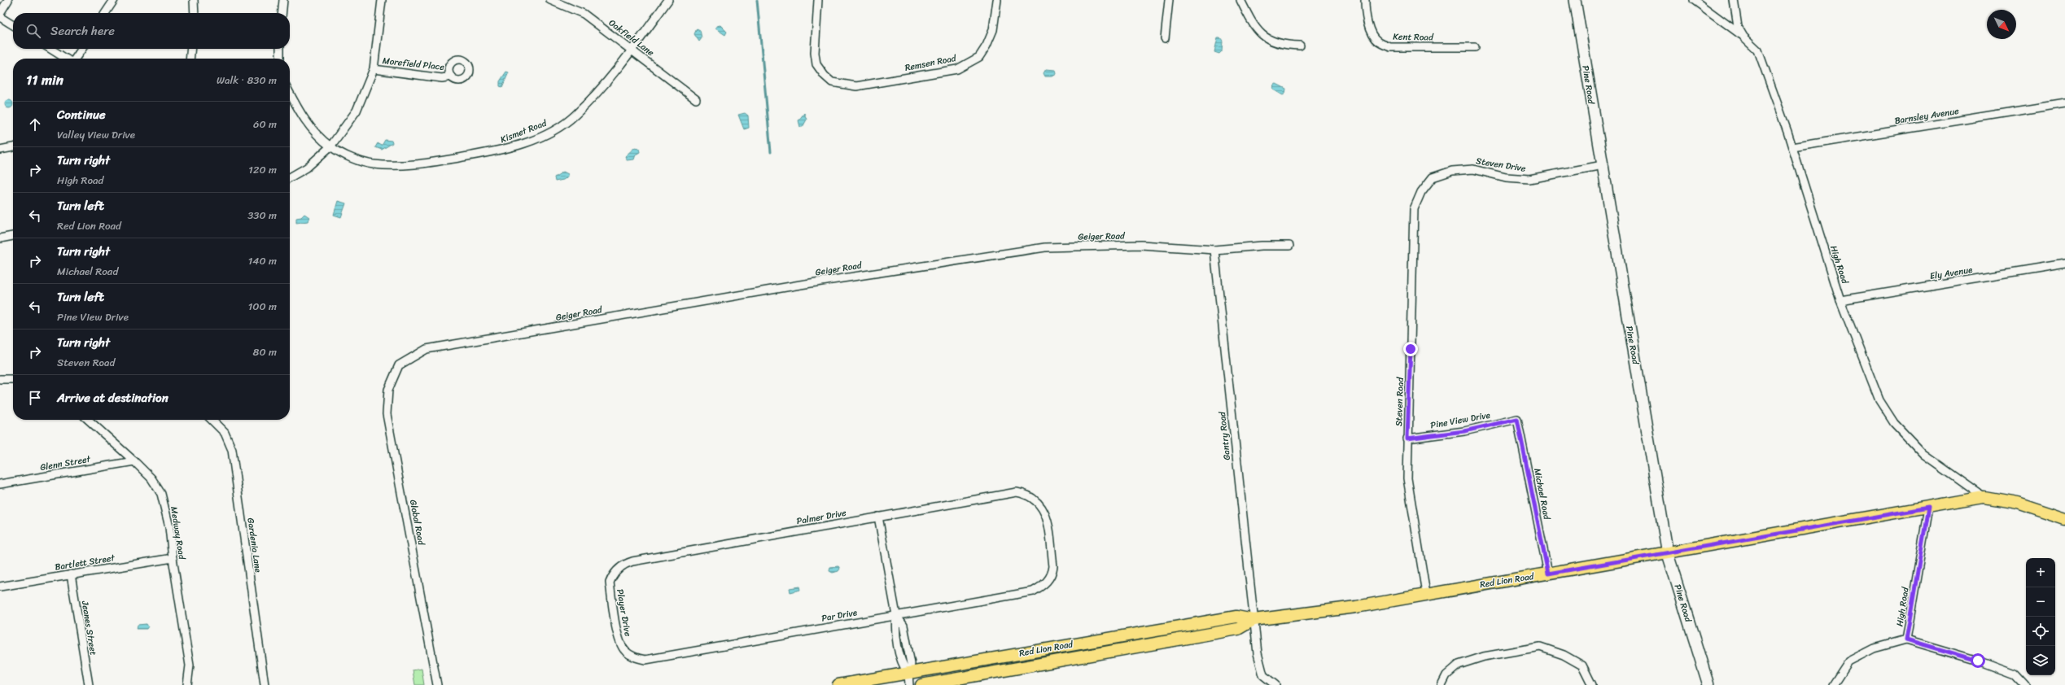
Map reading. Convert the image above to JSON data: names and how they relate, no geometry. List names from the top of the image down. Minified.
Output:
{"streets":{"main road":["Red Lion Road"],"street":["Kent Road","Oakfield Lane","Remsen Road","Morefield Place","Pine Road","Barnsley Avenue","Kismet Road","Steven Drive","Geiger Road","High Road","Ely Avenue","Steven Road","Pine View Drive","Gantry Road","Glenn Street","Michael Road","Palmer Drive","Global Road","Medway Road","Gardenia Lane","Bartlett Street","Player Drive","Par Drive","Jeanes Street"]},"crossings":[["Oakfield Lane","Kismet Road"],["Pine Road","Steven Drive"],["Pine Road","Red Lion Road"],["Barnsley Avenue","High Road"],["Steven Drive","Steven Road"],["Geiger Road","Gantry Road"],["Geiger Road","Global Road"],["High Road","Ely Avenue"],["High Road","Red Lion Road"],["Steven Road","Pine View Drive"],["Steven Road","Red Lion Road"],["Pine View Drive","Michael Road"],["Gantry Road","Red Lion Road"],["Glenn Street","Medway Road"],["Michael Road","Red Lion Road"],["Palmer Drive","Player Drive"],["Palmer Drive","Par Drive"],["Medway Road","Bartlett Street"],["Bartlett Street","Jeanes Street"],["Player Drive","Par Drive"]],"north":"bottom right","page":{"search":"Search here","heading":["11 min","Walk · 830 m"],"list":[["Continue","Valley View Drive","60 m"],["Turn right","High Road","120 m"],["Turn left","Red Lion Road","330 m"],["Turn right","Michael Road","140 m"],["Turn left","Pine View Drive","100 m"],["Turn right","Steven Road","80 m"],"Arrive at destination"],"map_buttons":["+","−"]}}
